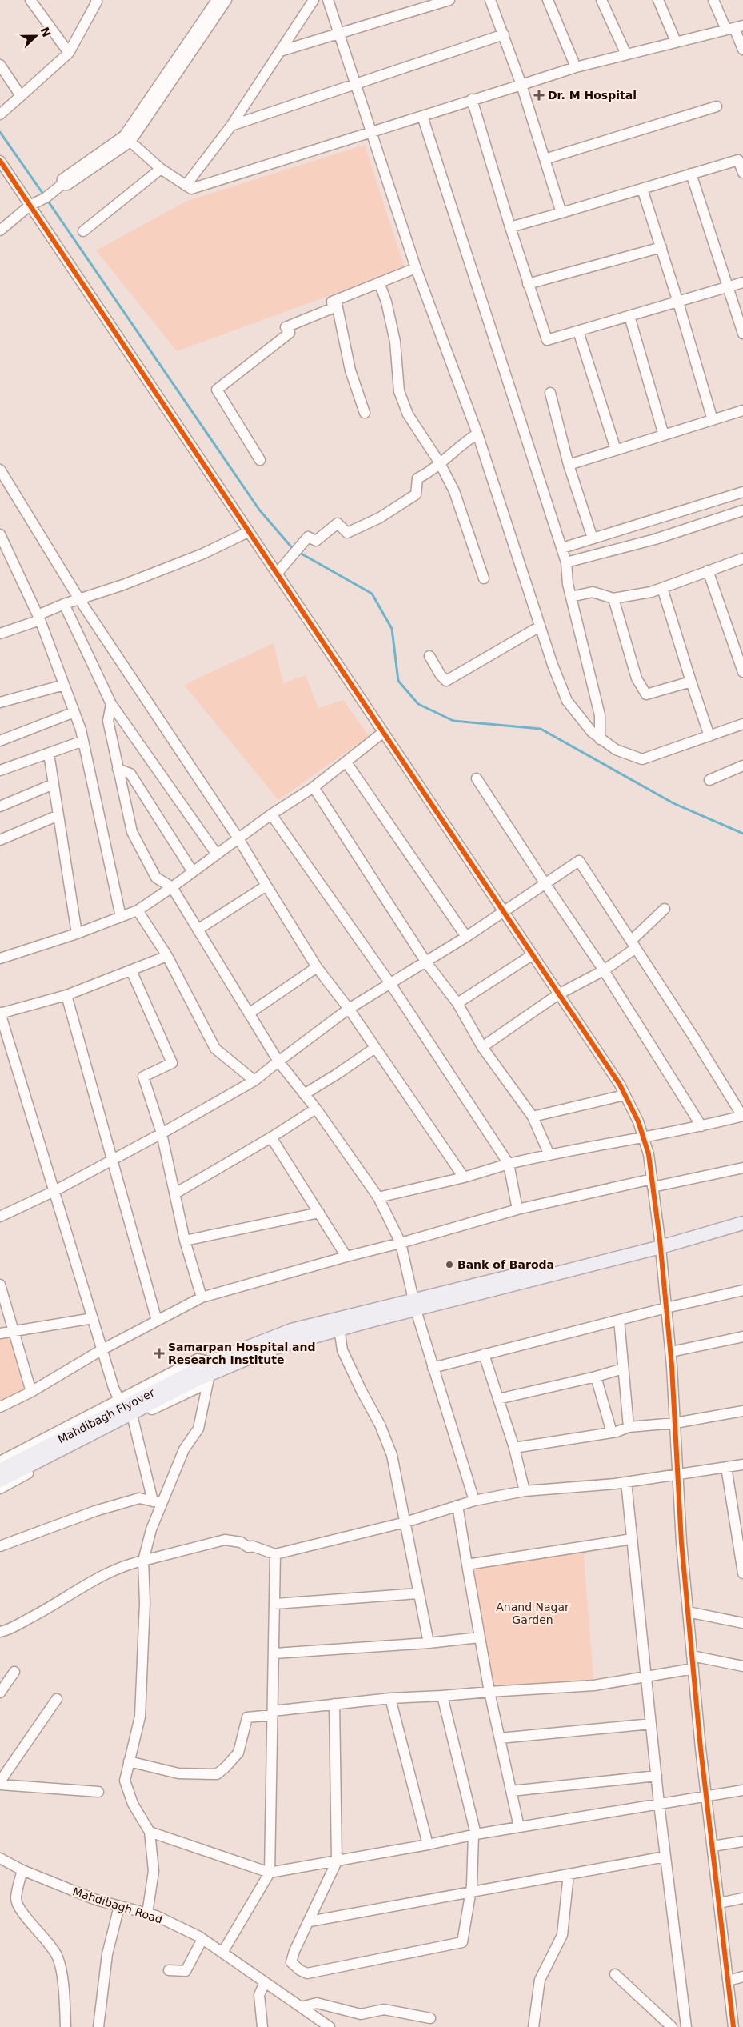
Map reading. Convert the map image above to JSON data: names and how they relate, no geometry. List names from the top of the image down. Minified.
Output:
{"streets":{"main road":["Mahdibagh Flyover"],"street":["Mahdibagh Road"]},"parks":["Anand Nagar Garden"],"places":{"health":["Dr. M Hospital","Samarpan Hospital and Research Institute"],"other":["Bank of Baroda"]},"north":"right"}
